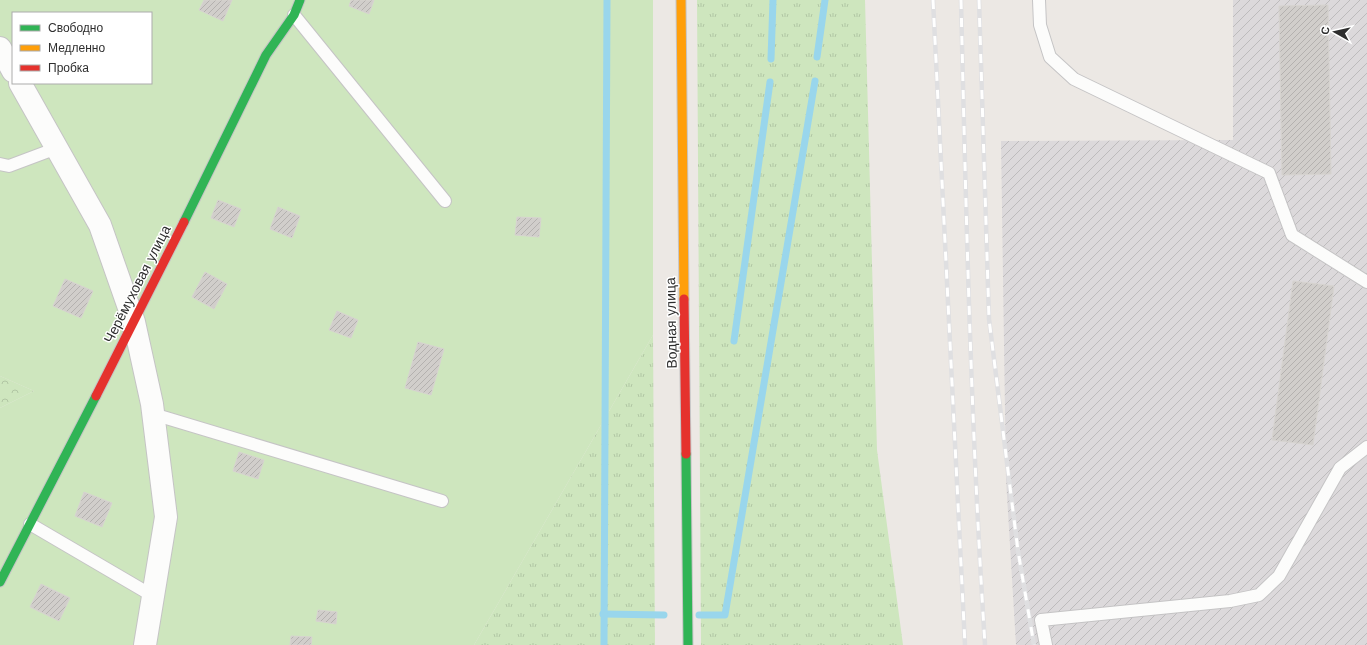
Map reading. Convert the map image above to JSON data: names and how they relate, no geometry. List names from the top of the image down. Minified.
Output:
{"streets":{"street":["Черёмуховая улица","Водная улица"]},"legend":["Свободно","Медленно","Пробка"],"north":"left"}
